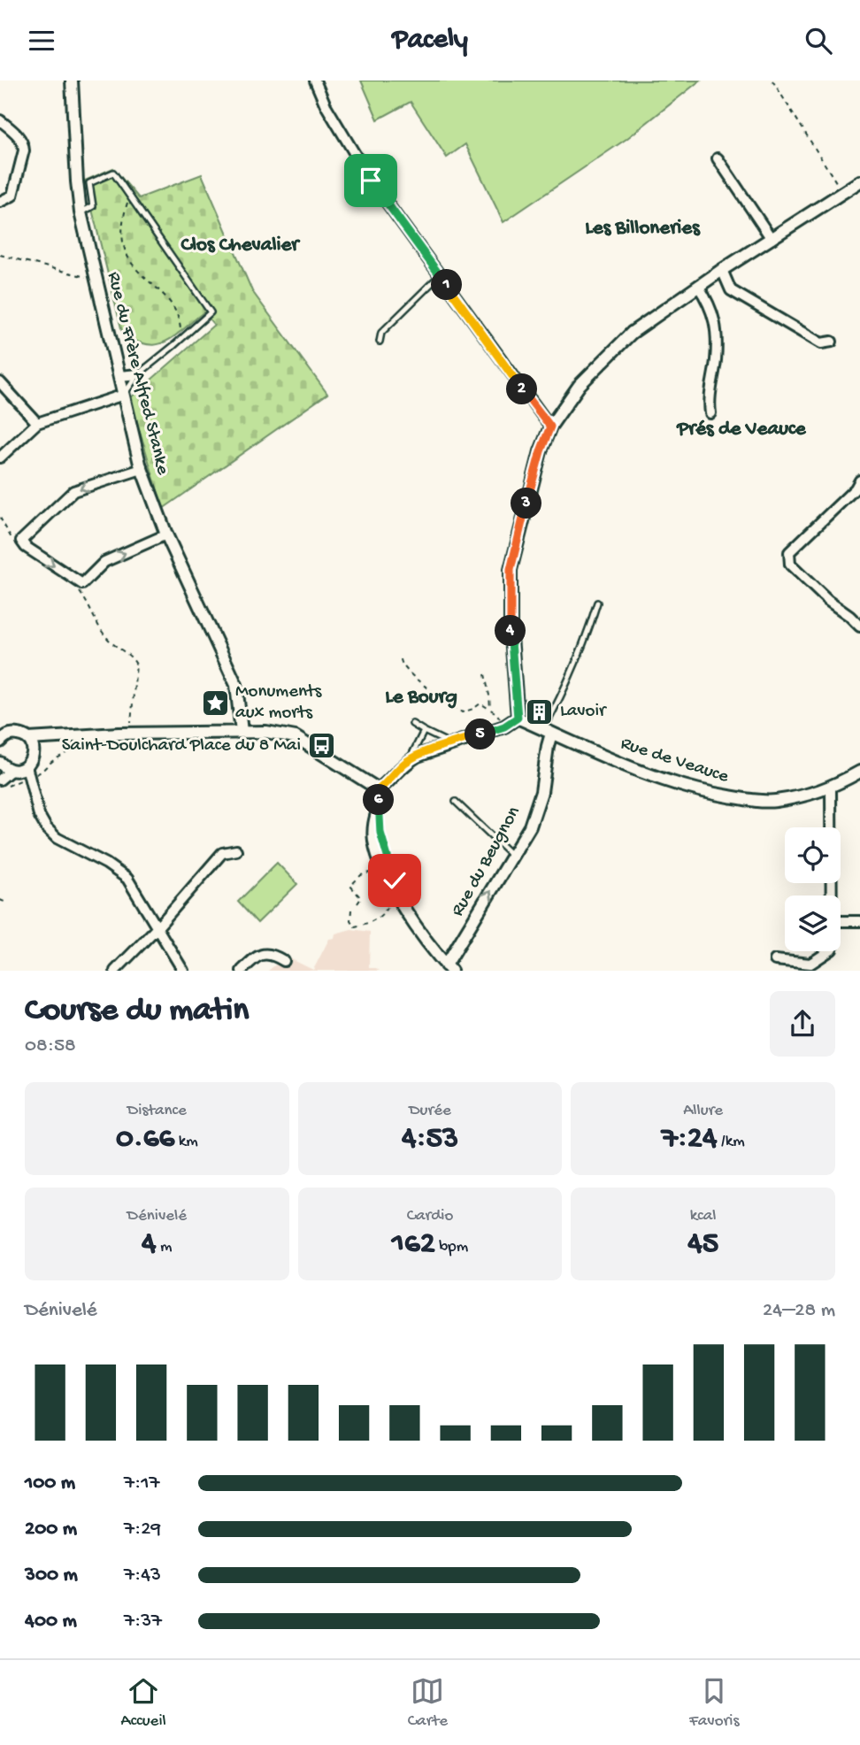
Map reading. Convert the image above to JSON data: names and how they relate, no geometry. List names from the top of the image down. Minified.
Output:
{"streets":{"street":["Rue du Frère Alfred Stanke","Rue de Veauce","Rue du Beugnon"]},"crossings":[["Rue de Veauce","Rue du Beugnon"]],"one_way":["Rue du Beugnon"],"districts":["Les Billoneries","Clos Chevalier","Prés de Veauce","Le Bourg"],"places":{"place":["Monuments aux morts"],"building":["Lavoir"],"bus stop":["Saint-Doulchard Place du 8 Mai"]},"page":{"header":"Pacely","pins":["1","2","3","4","5","6"],"heading":["Course du matin","08:58"],"stats":[["Distance","0.66 km"],["Durée","4:53"],["Allure","7:24 /km"],["Dénivelé","4 m"],["Cardio","162 bpm"],["kcal","45"]],"chart":["Dénivelé","24–28 m"],"list":[{"name":"100 m","note":"7:17"},{"name":"200 m","note":"7:29"},{"name":"300 m","note":"7:43"},{"name":"400 m","note":"7:37"}],"tabs":["Accueil","Carte","Favoris"]}}
